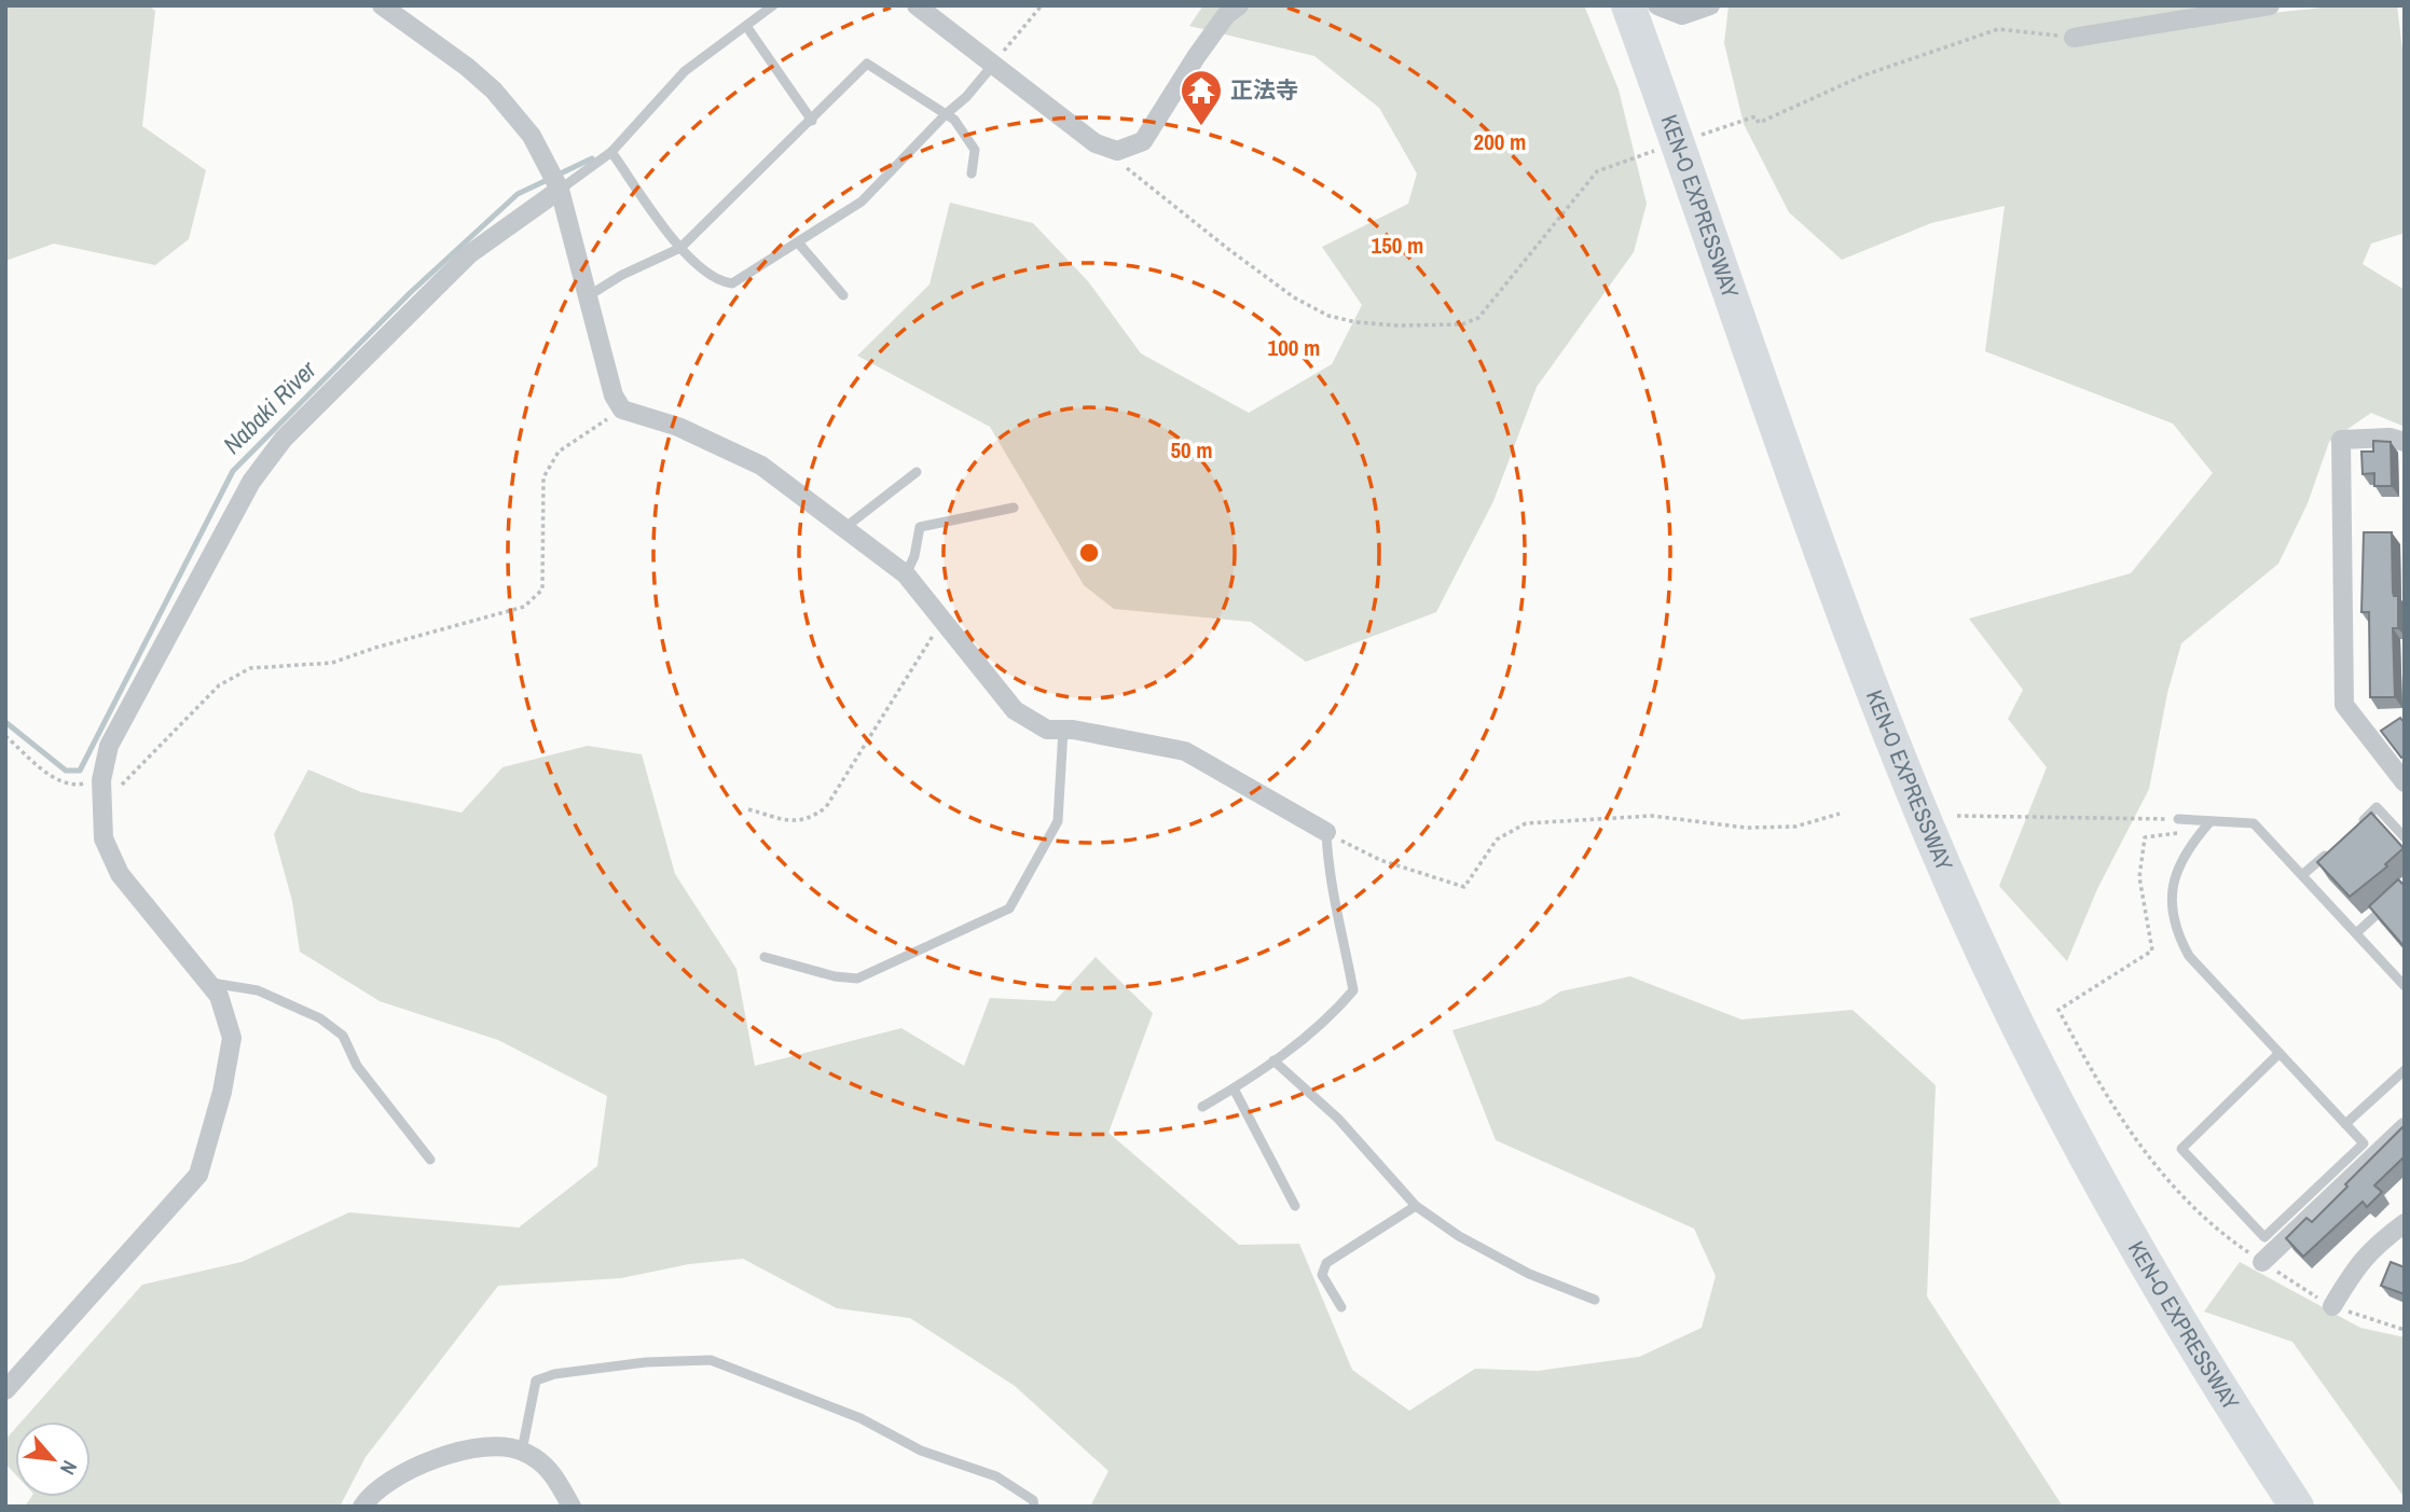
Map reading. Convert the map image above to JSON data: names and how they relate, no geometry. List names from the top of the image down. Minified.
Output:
{"streets":{"highway":["KEN-O EXPRESSWAY"]},"water":["Nabaki River"],"places":{"temple":["正法寺"]},"north":"bottom right","rings":["200 m","150 m","100 m","50 m"]}
